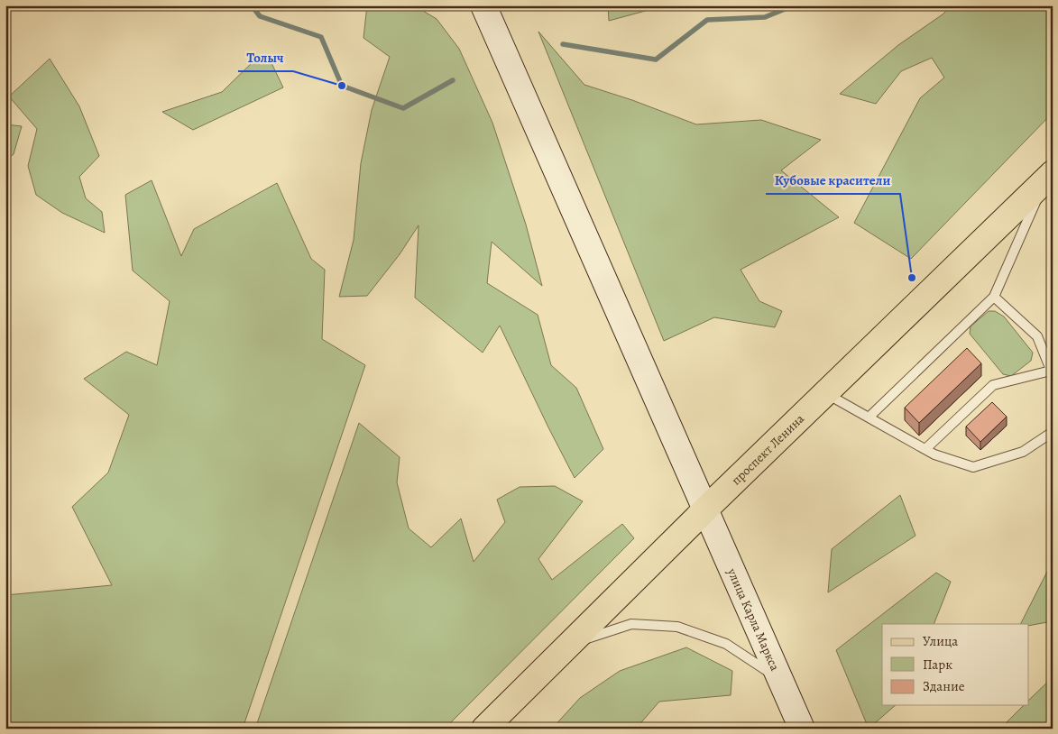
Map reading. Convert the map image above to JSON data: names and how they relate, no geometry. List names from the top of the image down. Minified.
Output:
{"streets":{"main road":["проспект Ленина"],"street":["улица Карла Маркса"]},"crossings":[["проспект Ленина","улица Карла Маркса"]],"places":["Толыч","Кубовые красители"],"legend":["Улица","Парк","Здание"]}
